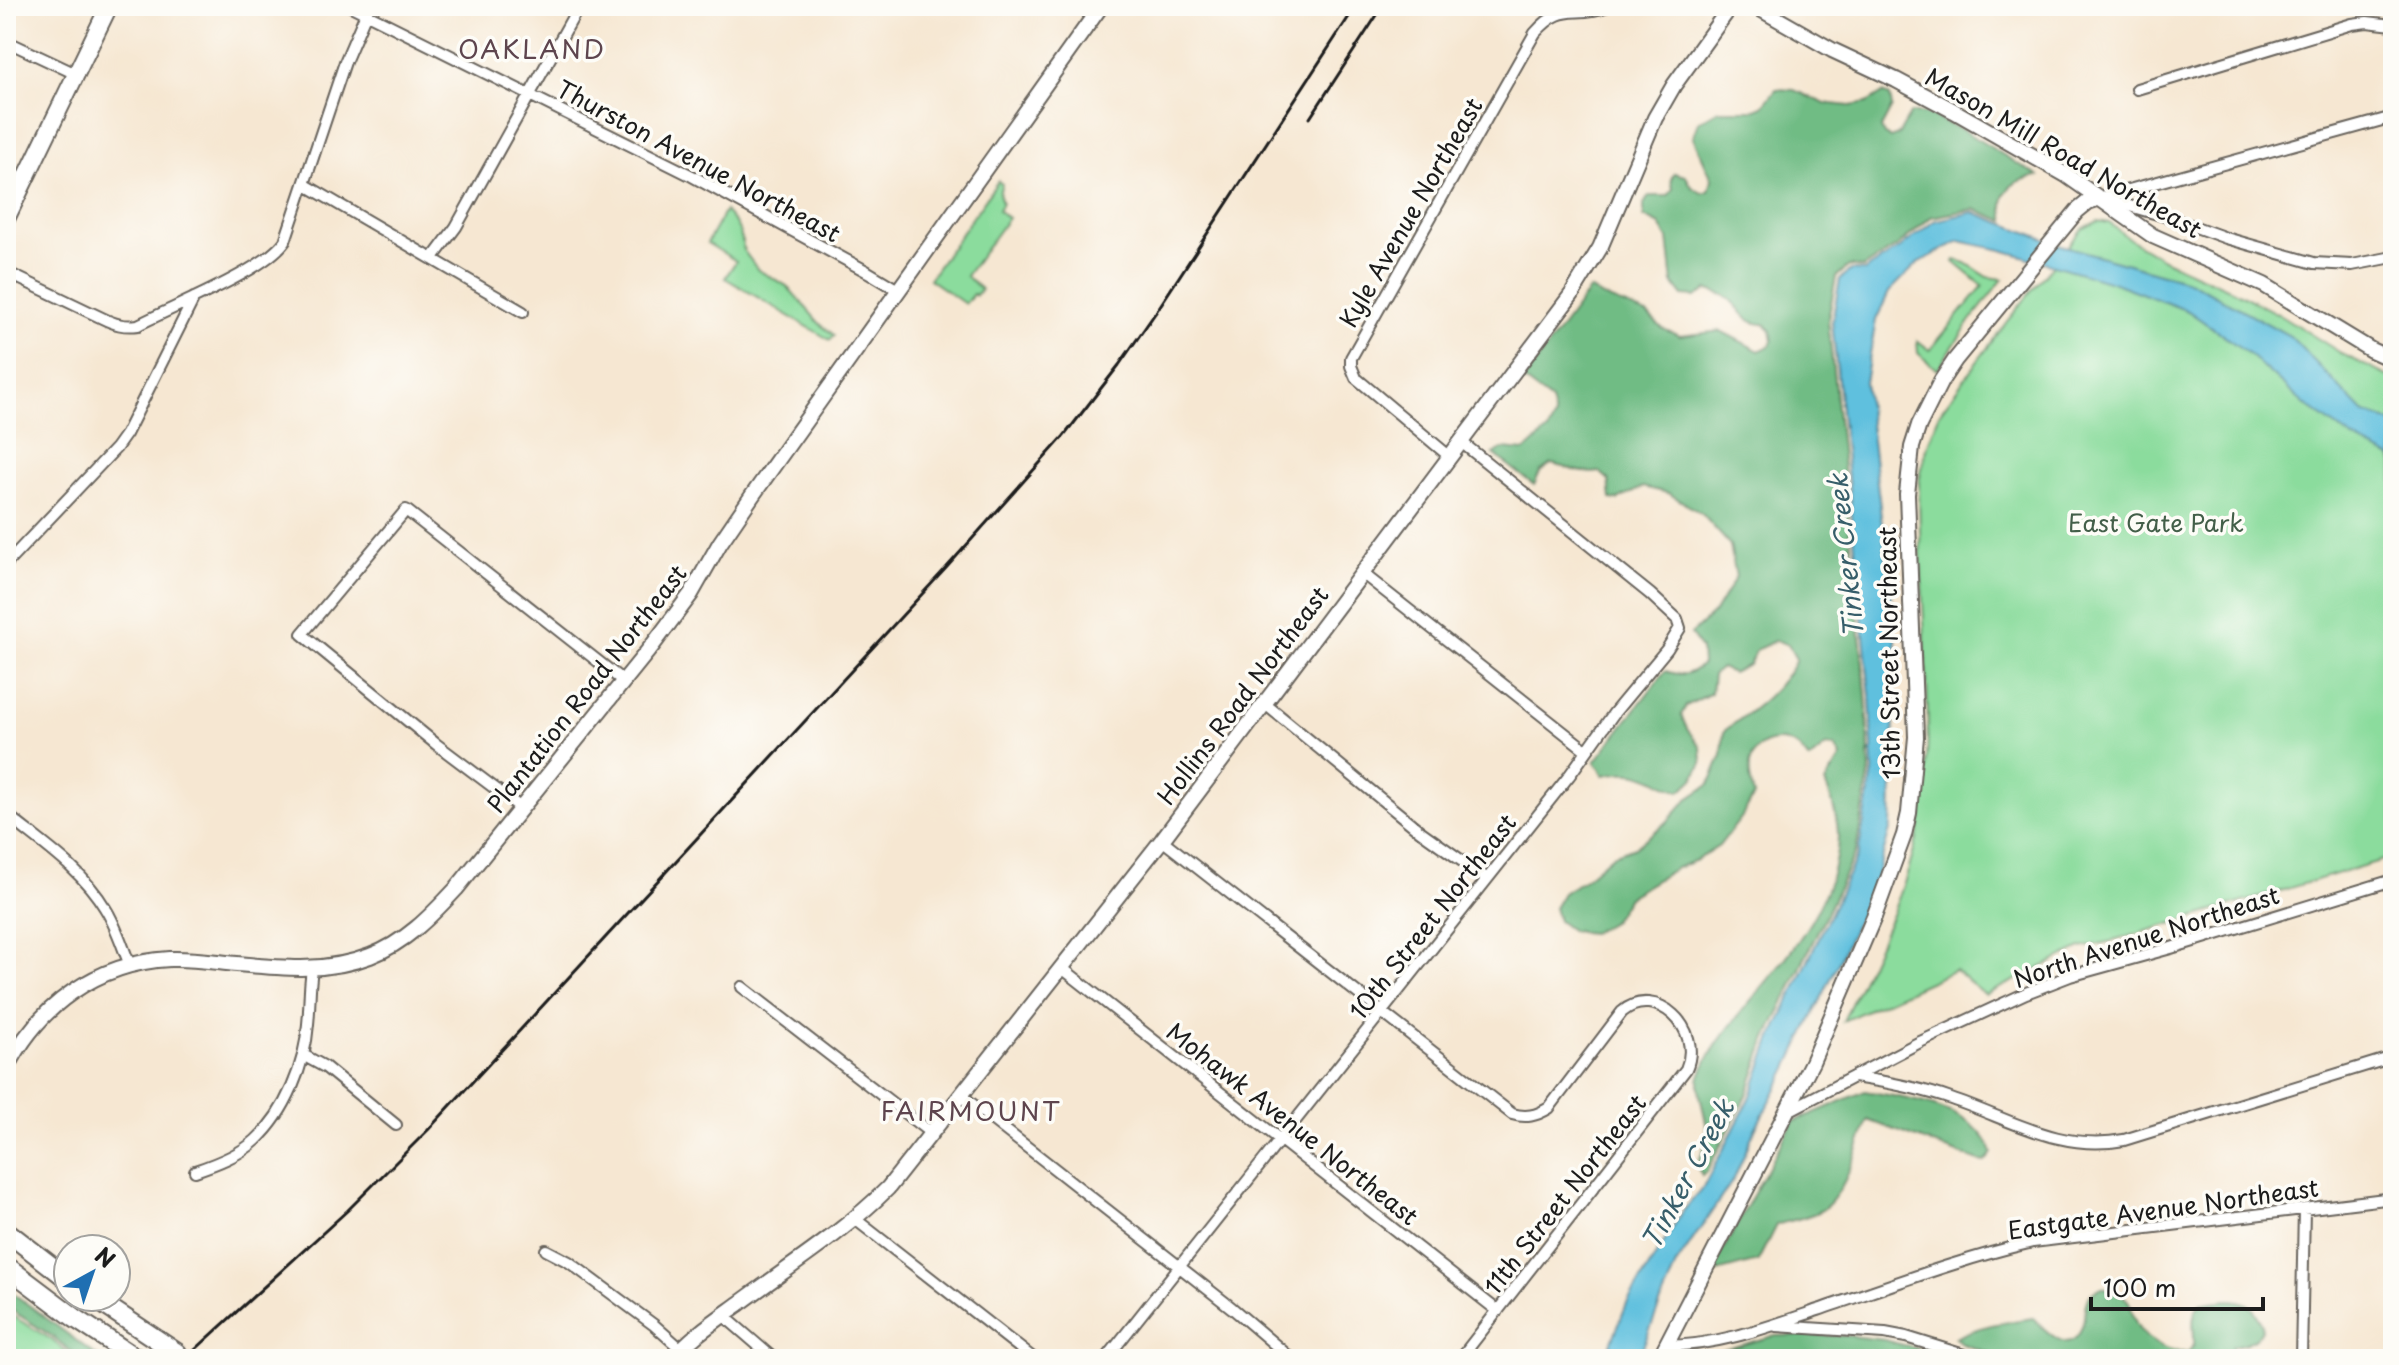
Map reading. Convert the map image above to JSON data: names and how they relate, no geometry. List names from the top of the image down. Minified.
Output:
{"streets":{"street":["Mason Mill Road Northeast","Thurston Avenue Northeast","Kyle Avenue Northeast","13th Street Northeast","Plantation Road Northeast","Hollins Road Northeast","10th Street Northeast","North Avenue Northeast","Mohawk Avenue Northeast","11th Street Northeast","Eastgate Avenue Northeast"]},"crossings":[["Mason Mill Road Northeast","13th Street Northeast"],["Thurston Avenue Northeast","Plantation Road Northeast"],["Kyle Avenue Northeast","Hollins Road Northeast"],["13th Street Northeast","North Avenue Northeast"],["13th Street Northeast","Eastgate Avenue Northeast"],["Hollins Road Northeast","10th Street Northeast"],["Hollins Road Northeast","Mohawk Avenue Northeast"],["10th Street Northeast","Mohawk Avenue Northeast"],["10th Street Northeast","11th Street Northeast"],["Mohawk Avenue Northeast","11th Street Northeast"]],"districts":["OAKLAND","FAIRMOUNT"],"water":["Tinker Creek"],"parks":["East Gate Park"],"scale_bar":"100 m","north":"top right"}
